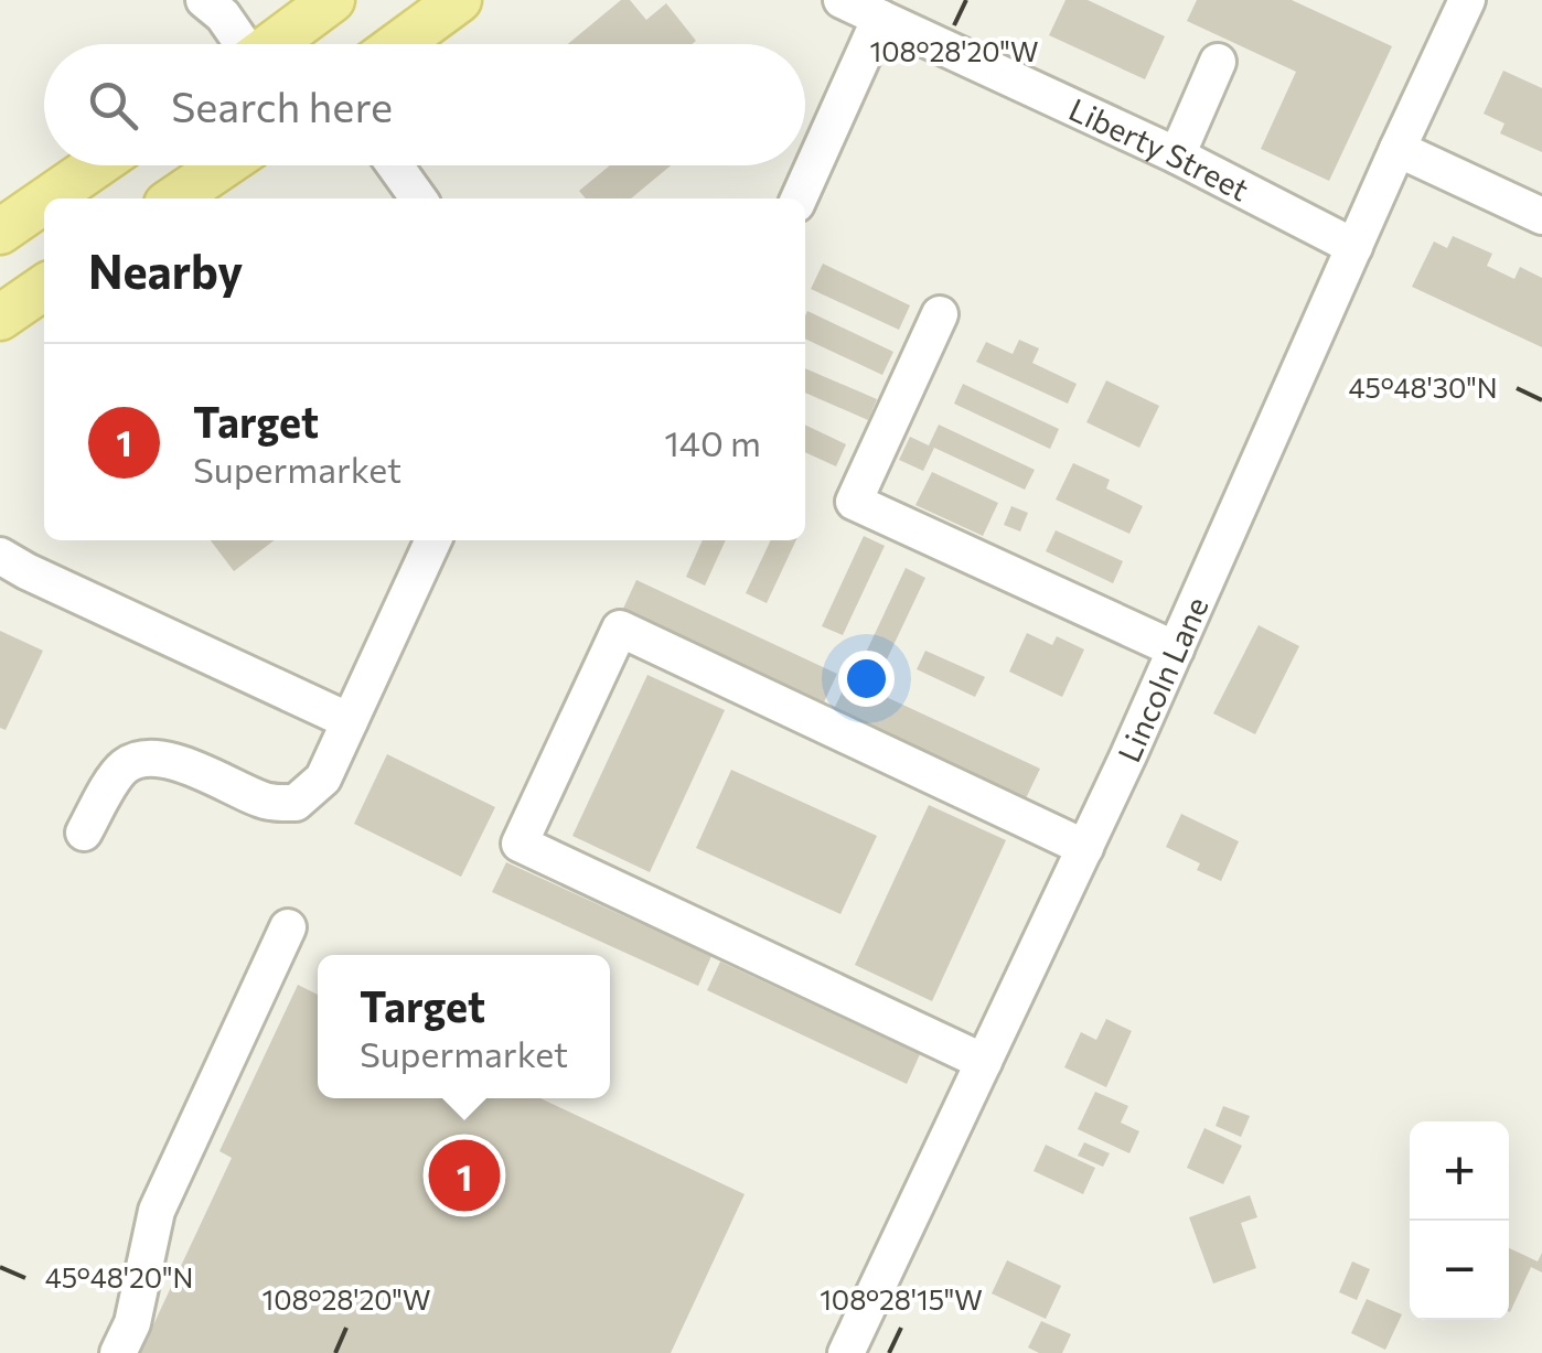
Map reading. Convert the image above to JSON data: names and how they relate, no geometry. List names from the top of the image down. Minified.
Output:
{"streets":{"street":["Liberty Street","Lincoln Lane"]},"crossings":[["Liberty Street","Lincoln Lane"]],"page":{"search":"Search here","heading":"Nearby","list":[{"mark":"1","name":"Target","note":"Supermarket","value":"140 m"}],"popup":["Target","Supermarket"],"map_buttons":["+","−"],"pins":"1"},"coordinates":["108°28'20\"W","45°48'30\"N","45°48'20\"N","108°28'15\"W"]}
